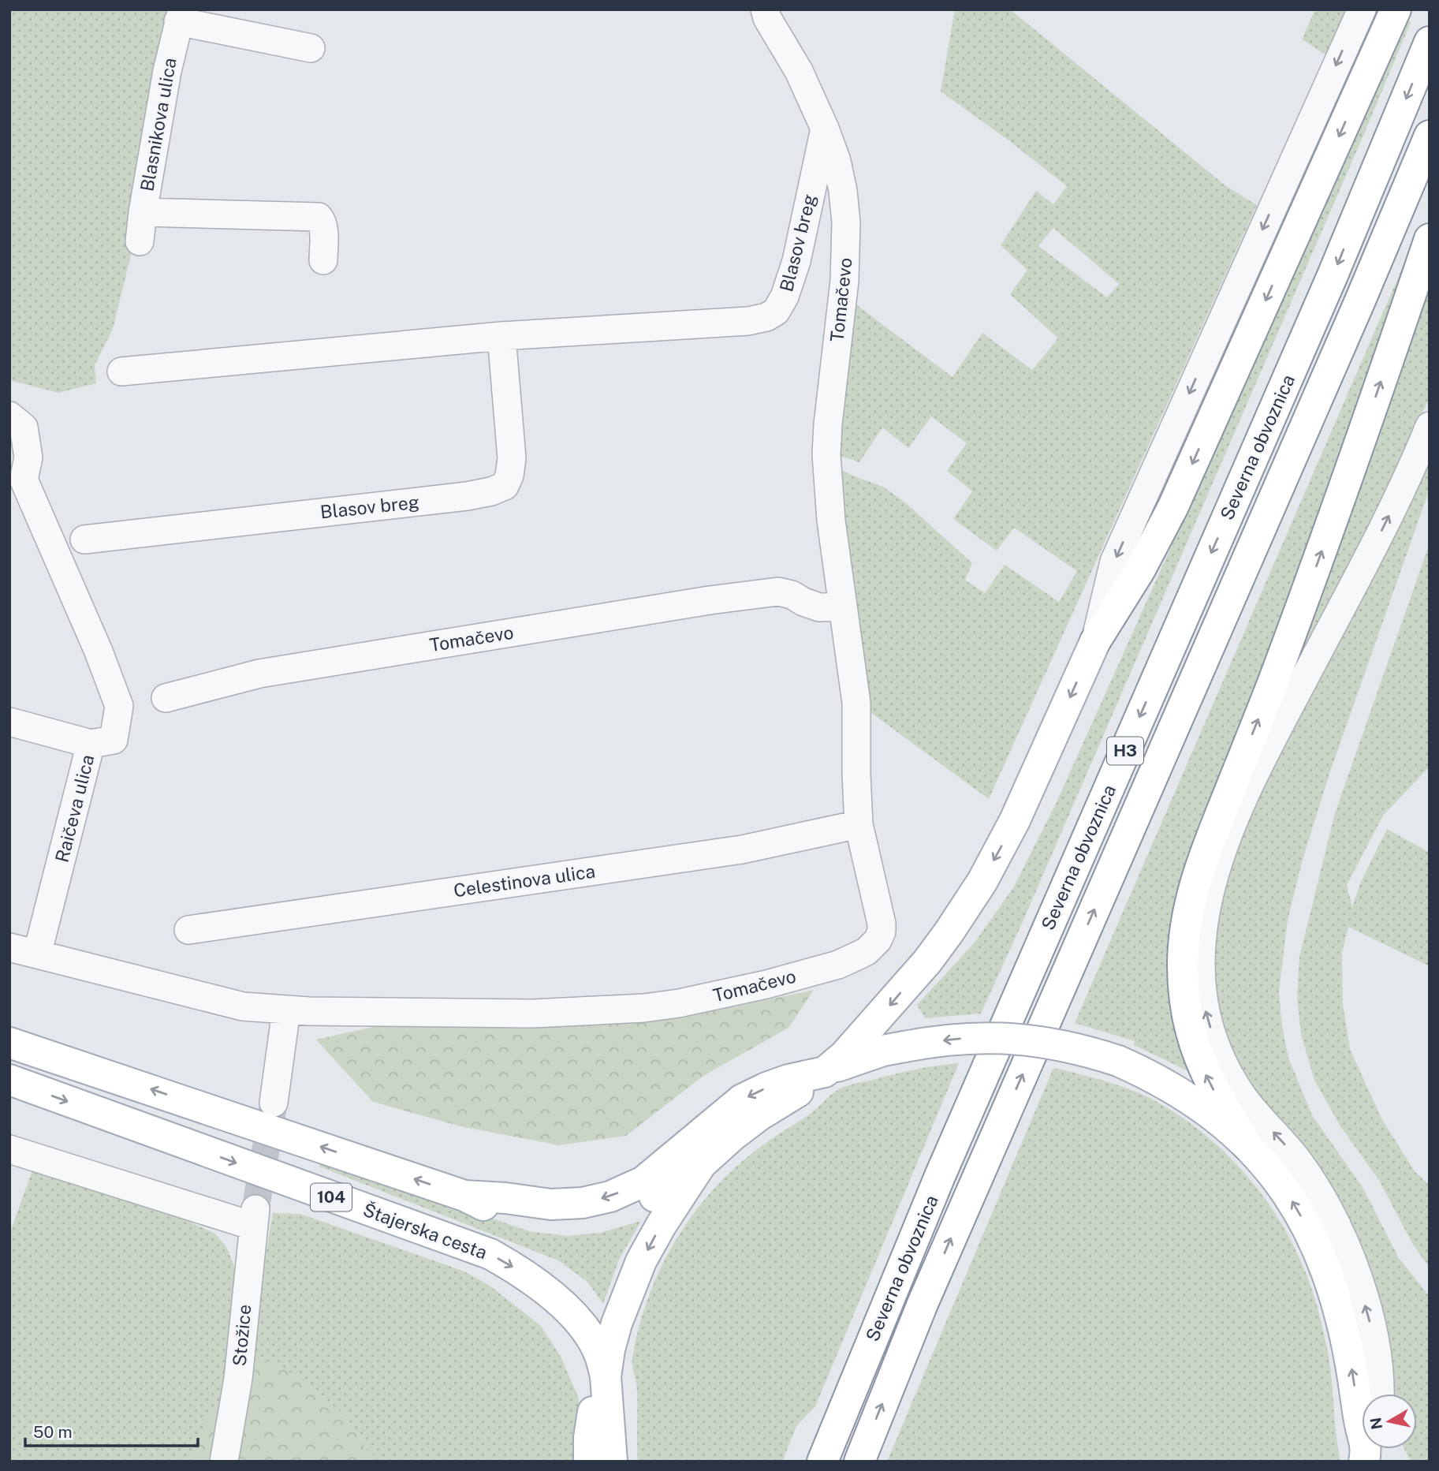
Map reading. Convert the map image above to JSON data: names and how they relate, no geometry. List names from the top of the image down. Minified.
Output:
{"streets":{"main road":["Severna obvoznica","H3","104","Štajerska cesta"],"street":["Blasnikova ulica","Blasov breg","Tomačevo","Raičeva ulica","Celestinova ulica","Stožice"]},"crossings":[["Blasov breg","Tomačevo"],["Tomačevo","Celestinova ulica"]],"scale_bar":"50 m","north":"left"}
